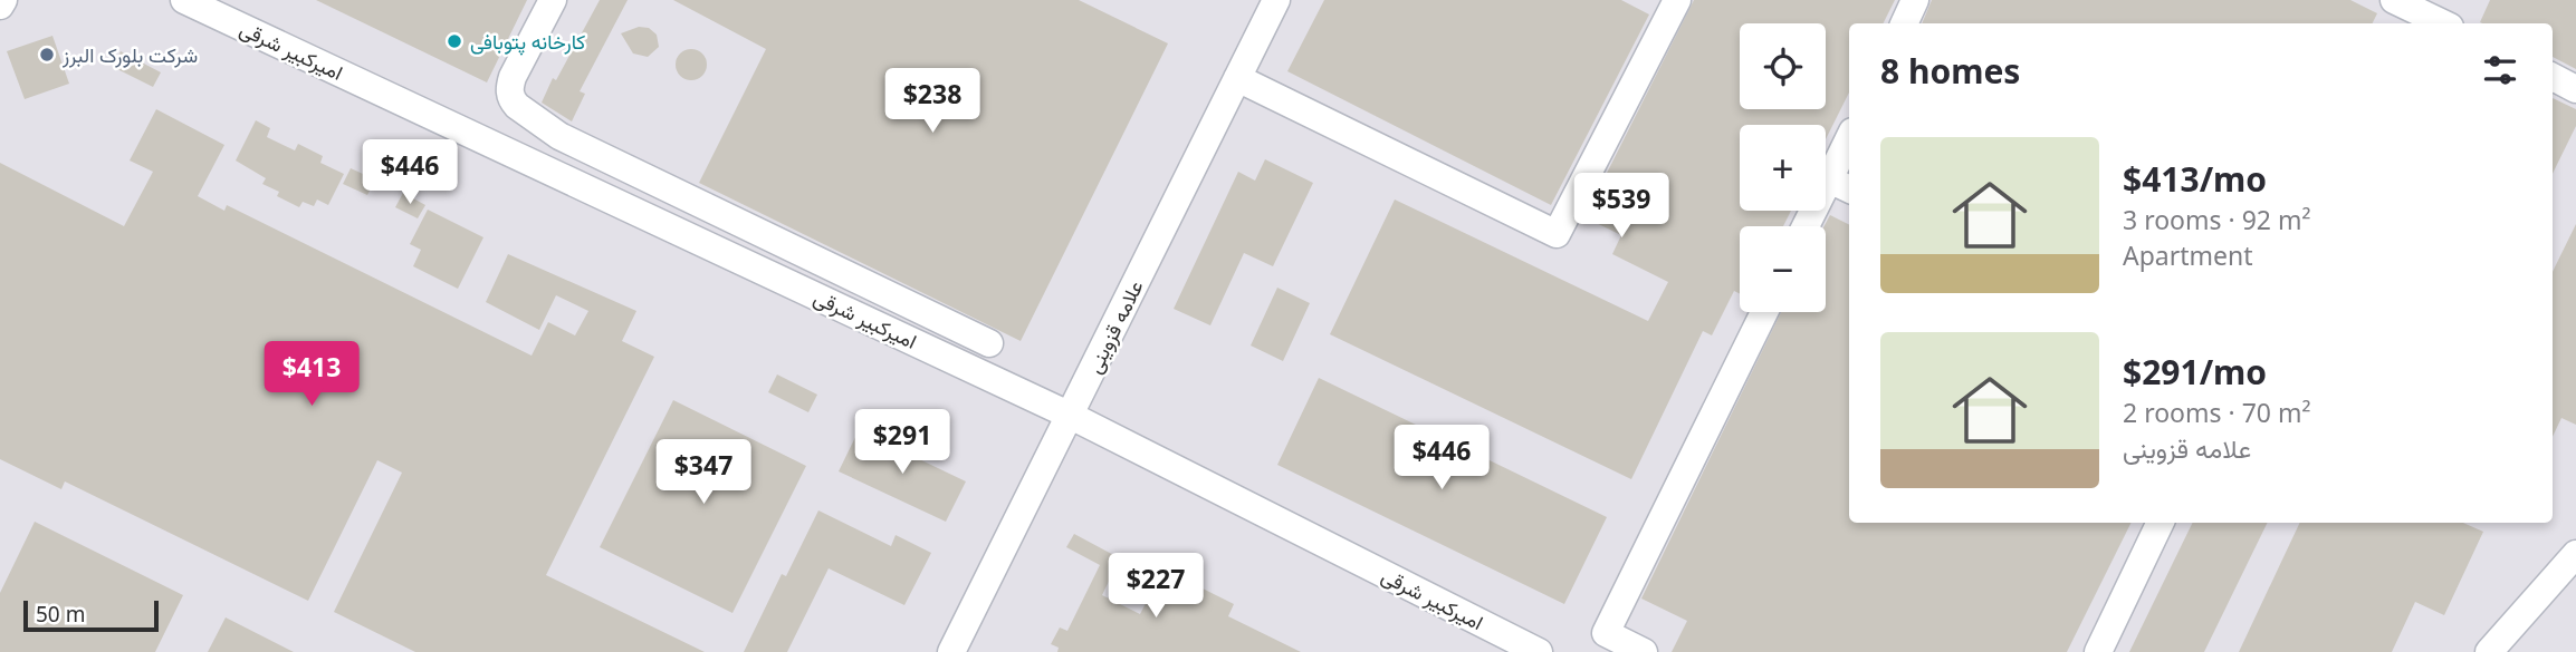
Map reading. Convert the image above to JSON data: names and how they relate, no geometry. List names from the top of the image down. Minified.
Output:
{"streets":{"street":["امیرکبیر شرقی","علامه قزوینی"]},"crossings":[["امیرکبیر شرقی","علامه قزوینی"]],"places":["کارخانه پتوبافی","شرکت بلورک البرز"],"scale_bar":"50 m","page":{"map_buttons":["+","−"],"heading":"8 homes","price":["$238","$446","$539","$413","$291","$446","$347","$227"],"list":[{"name":"$413/mo","note":"3 rooms · 92 m² · Apartment"},{"name":"$291/mo","note":"2 rooms · 70 m² · علامه قزوینی"}],"scale":"50 m"}}
